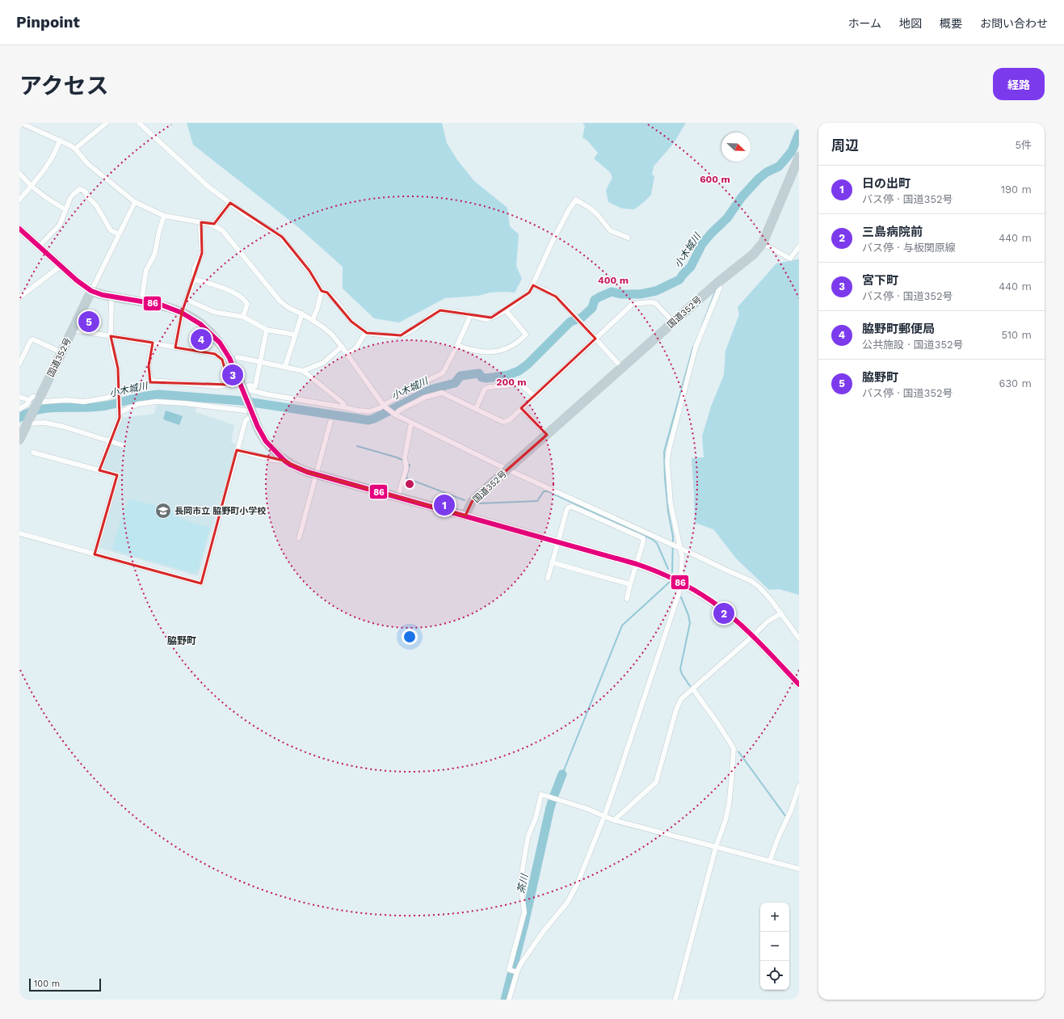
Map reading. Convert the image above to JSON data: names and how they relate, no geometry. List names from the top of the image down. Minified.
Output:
{"streets":{"highway":["国道352号"]},"districts":["脇野町"],"water":["小木城川","茶川"],"places":{"school or university":["長岡市立 脇野町小学校"]},"lines":["transit line 86"],"scale_bar":"100 m","north":"bottom right","page":{"header":"Pinpoint","nav":["ホーム","地図","概要","お問い合わせ"],"title":"アクセス","buttons":"経路","heading":["周辺","5件"],"list":[{"mark":"1","name":"日の出町","note":"バス停 · 国道352号","value":"190 m"},{"mark":"2","name":"三島病院前","note":"バス停 · 与板関原線","value":"440 m"},{"mark":"3","name":"宮下町","note":"バス停 · 国道352号","value":"440 m"},{"mark":"4","name":"脇野町郵便局","note":"公共施設 · 国道352号","value":"510 m"},{"mark":"5","name":"脇野町","note":"バス停 · 国道352号","value":"630 m"}],"pins":["5","4","3","1","2"],"map_buttons":["+","−"],"scale":"100 m"},"rings":["600 m","400 m","200 m"]}
